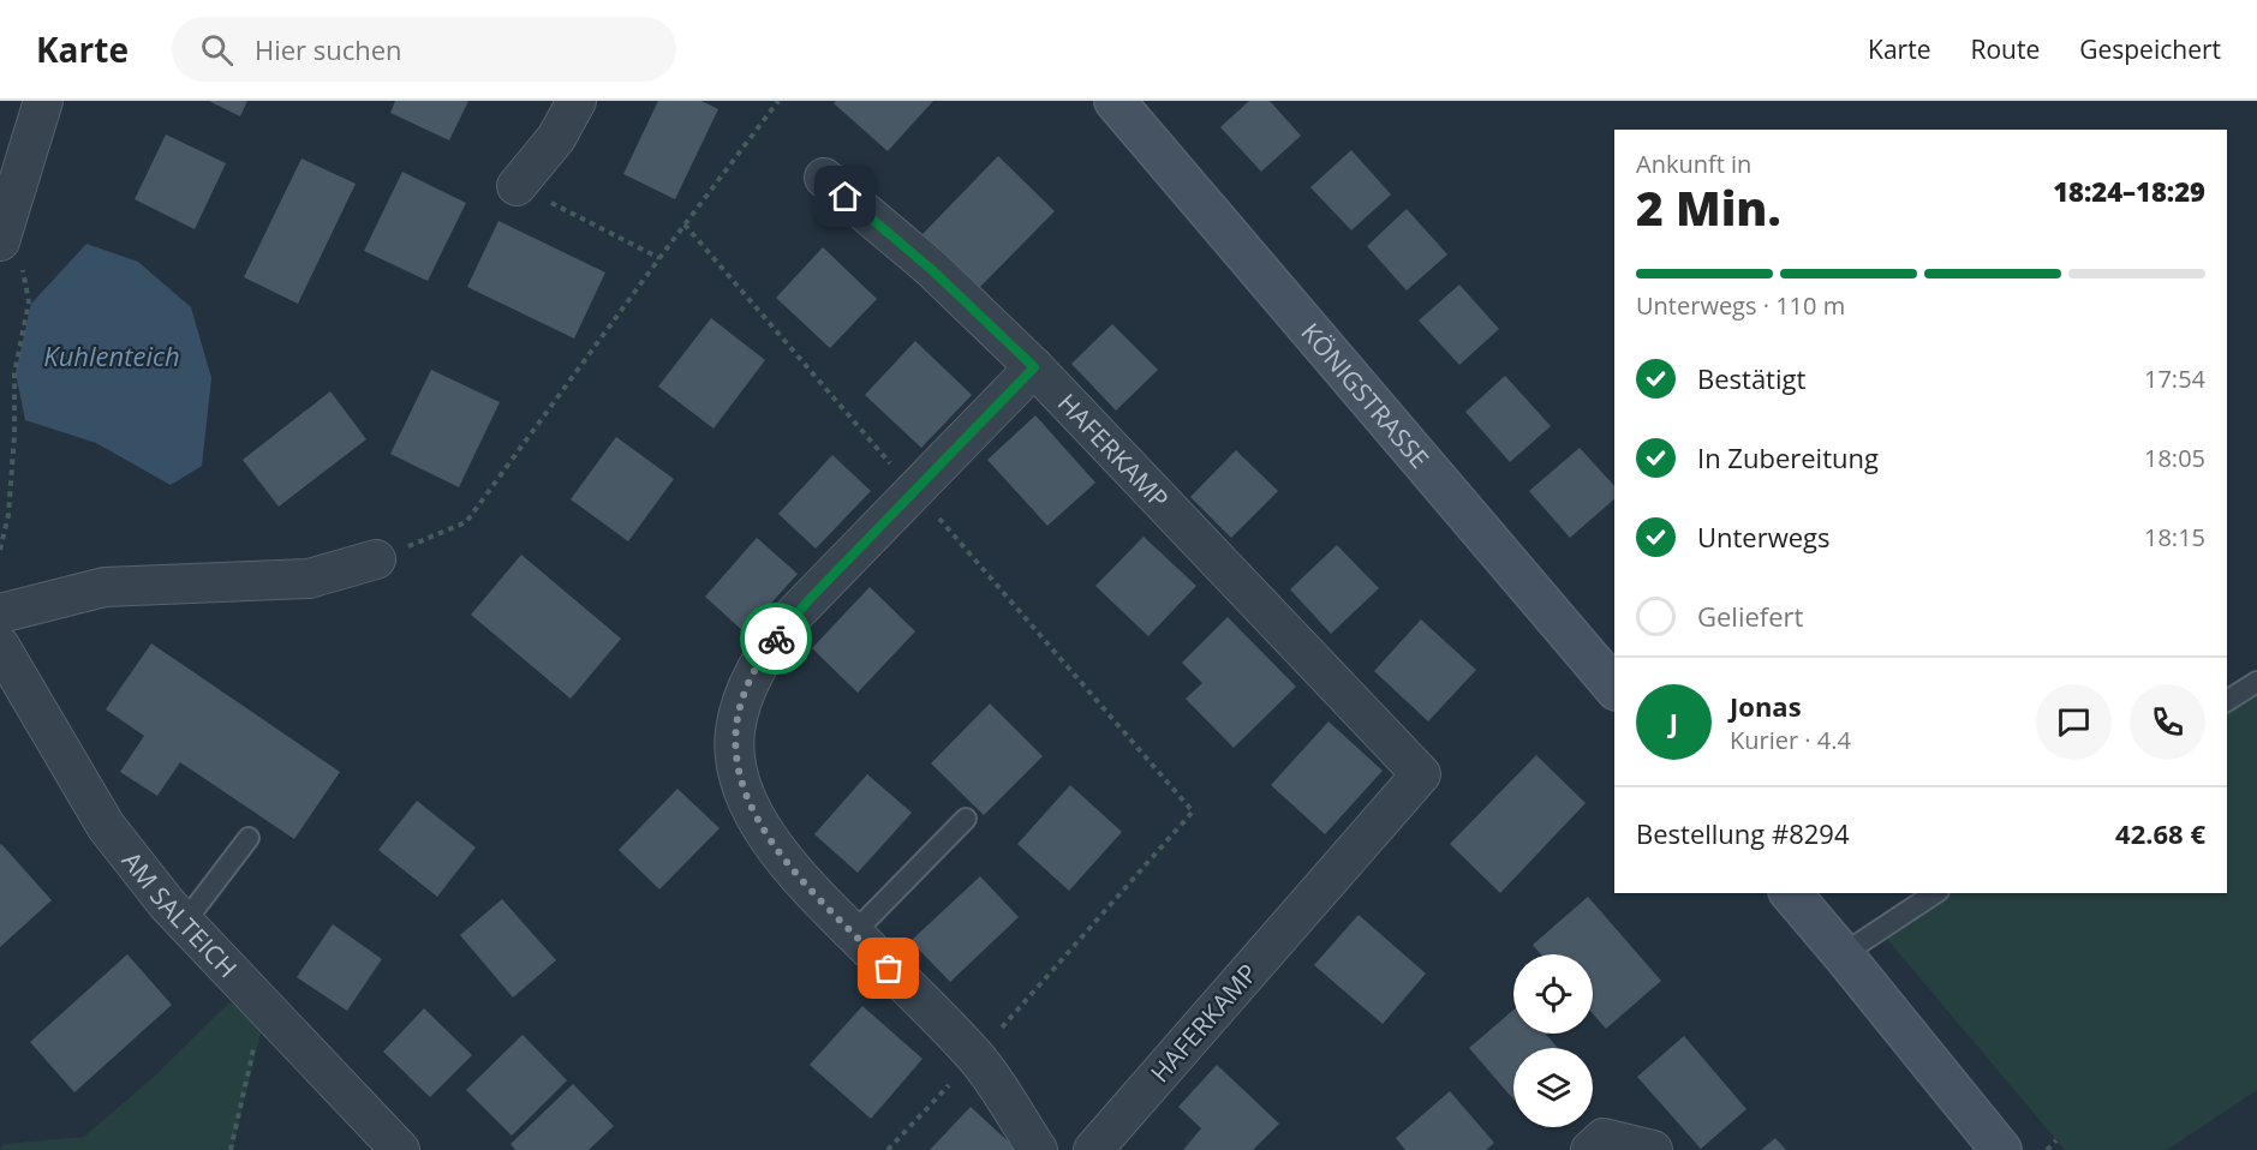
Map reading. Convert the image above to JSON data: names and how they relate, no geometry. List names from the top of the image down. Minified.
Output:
{"streets":{"main road":["KÖNIGSTRASSE"],"street":["HAFERKAMP","AM SALTEICH"]},"water":["Kuhlenteich"],"page":{"header":"Karte","search":"Hier suchen","nav":["Karte","Route","Gespeichert"],"heading":["2 Min.","Ankunft in","18:24–18:29"],"panel":["Jonas","Kurier · 4.4","Bestellung #8294","42.68 €"],"bar":"Unterwegs · 110 m","list":[["Bestätigt","17:54"],["In Zubereitung","18:05"],["Unterwegs","18:15"],"Geliefert"],"round":"J"}}
